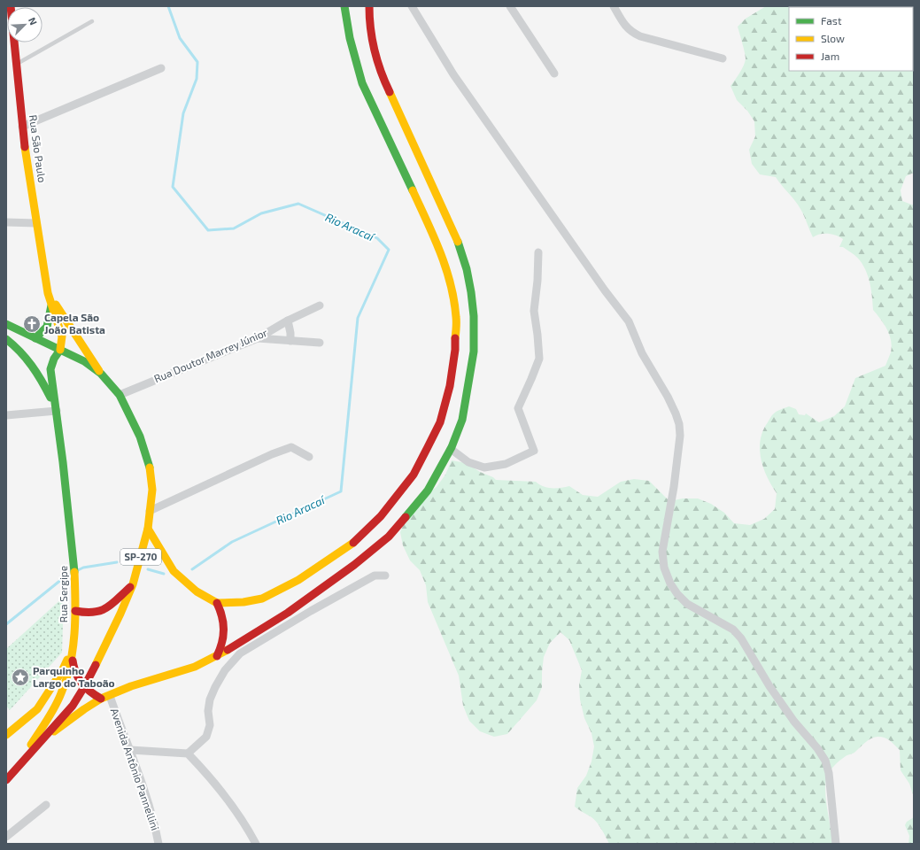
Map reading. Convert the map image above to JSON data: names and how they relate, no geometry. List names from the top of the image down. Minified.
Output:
{"streets":{"main road":["Rua São Paulo","SP-270","Rua Sergipe"],"street":["Rua Doutor Marrey Júnior","Avenida Antônio Pannellini"]},"crossings":[["Rua São Paulo","SP-270"],["Rua São Paulo","Rua Sergipe"],["Rua Doutor Marrey Júnior","SP-270"],["SP-270","Rua Sergipe"]],"water":["Rio Aracaí"],"places":{"church":["Capela São João Batista"],"place":["Parquinho Largo do Taboão"]},"legend":["Fast","Slow","Jam"],"north":"top right"}
